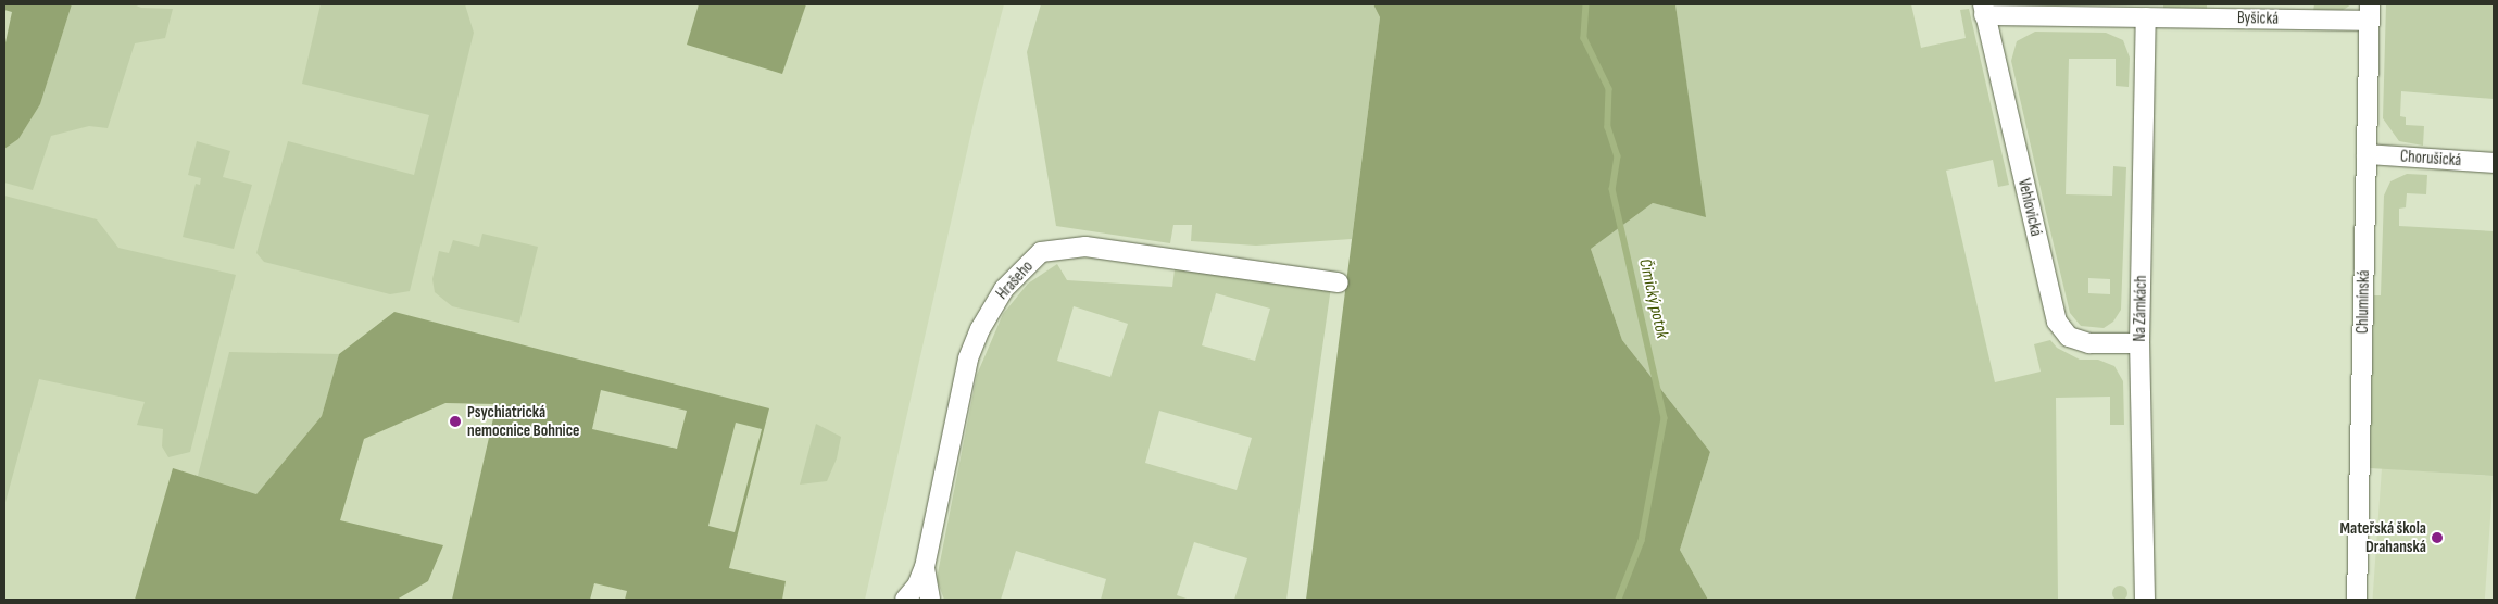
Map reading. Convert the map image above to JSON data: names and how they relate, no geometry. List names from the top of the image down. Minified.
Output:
{"streets":{"street":["Byšická","Chorušická","Vehlovická","Hrašeho","Chlumínská","Na Zámkách"]},"crossings":[["Byšická","Vehlovická"],["Byšická","Chlumínská"],["Byšická","Na Zámkách"],["Chorušická","Chlumínská"],["Vehlovická","Na Zámkách"]],"water":["Čimický potok"],"places":["Psychiatrická nemocnice Bohnice","Mateřská škola Drahanská"]}
